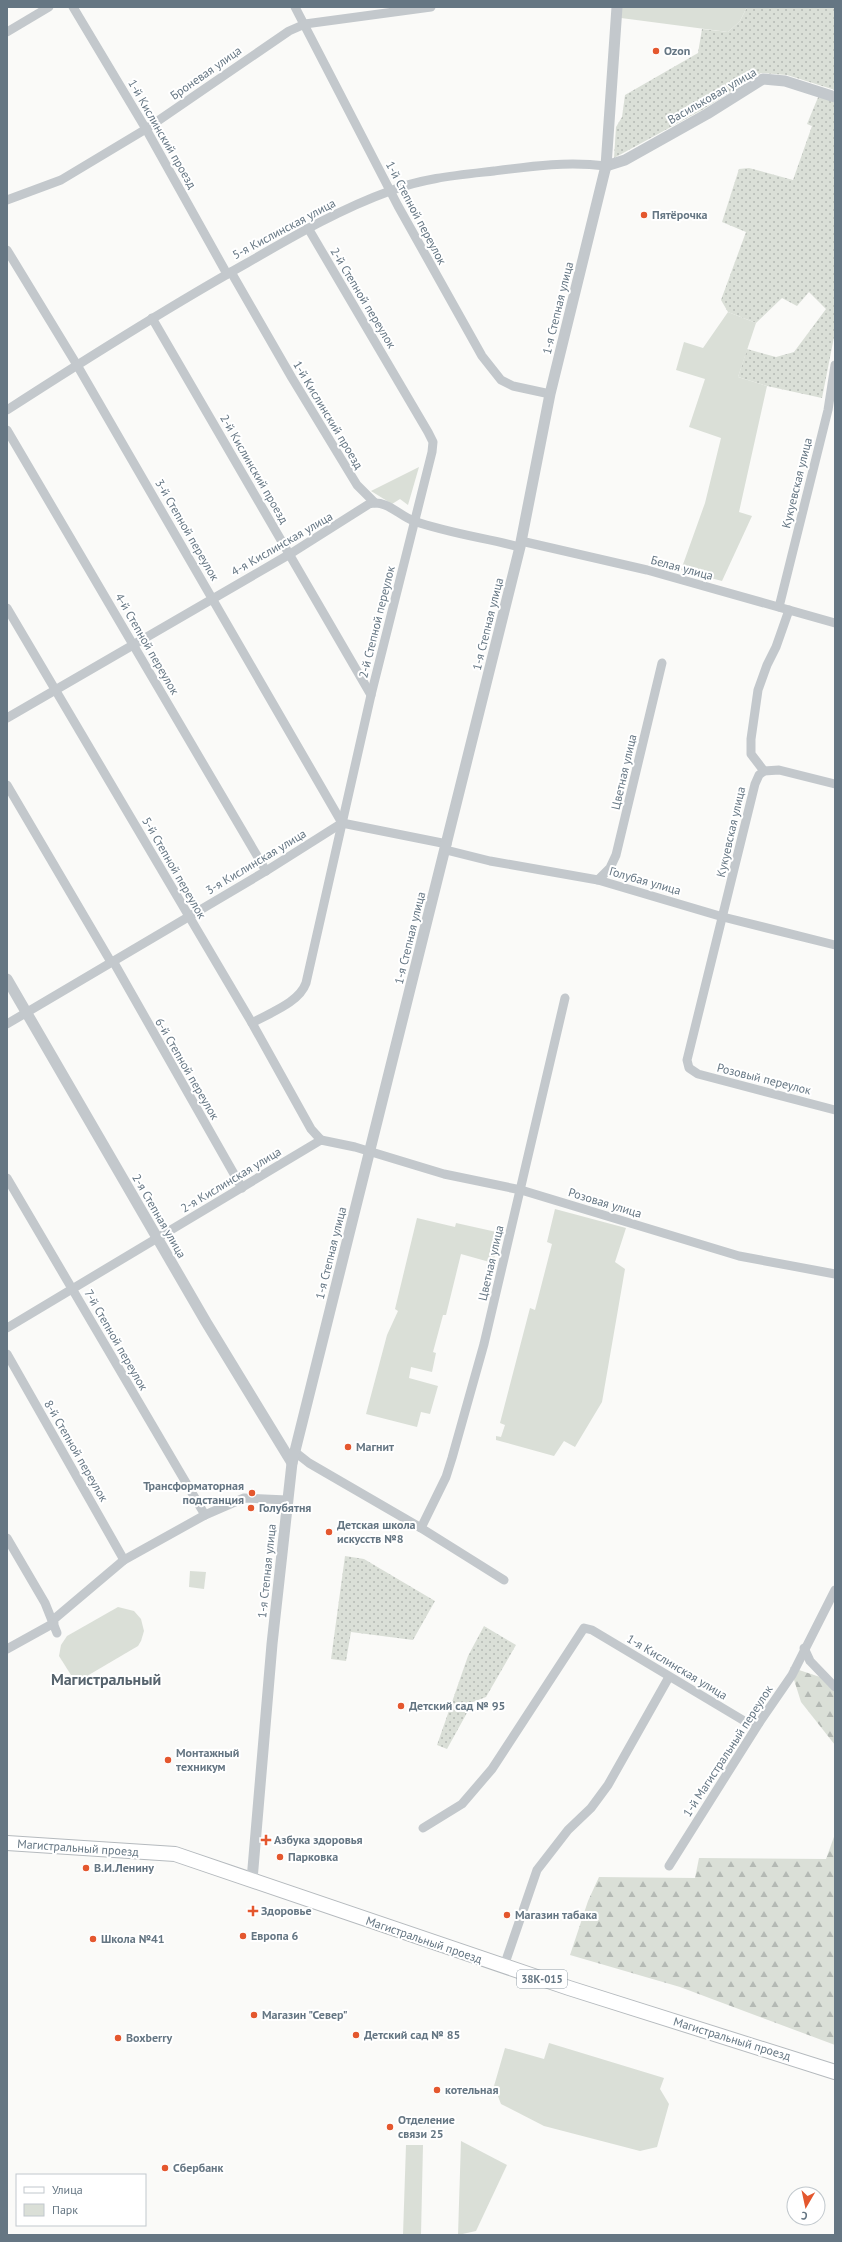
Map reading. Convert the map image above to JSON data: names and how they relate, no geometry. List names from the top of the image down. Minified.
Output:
{"streets":{"main road":["Магистральный проезд","38К-015"],"street":["Броневая улица","Васильковая улица","1-й Кислинский проезд","1-й Степной переулок","5-я Кислинская улица","2-й Степной переулок","1-я Степная улица","2-й Кислинский проезд","Кукуевская улица","3-й Степной переулок","4-я Кислинская улица","Белая улица","4-й Степной переулок","Цветная улица","3-я Кислинская улица","5-й Степной переулок","Голубая улица","6-й Степной переулок","Розовый переулок","2-я Кислинская улица","Розовая улица","2-я Степная улица","7-й Степной переулок","8-й Степной переулок","1-я Кислинская улица","1-й Магистральный переулок"]},"crossings":[["Броневая улица","1-й Кислинский проезд"],["Броневая улица","1-й Степной переулок"],["Васильковая улица","5-я Кислинская улица"],["Васильковая улица","1-я Степная улица"],["1-й Кислинский проезд","5-я Кислинская улица"],["1-й Кислинский проезд","4-я Кислинская улица"],["1-й Степной переулок","5-я Кислинская улица"],["1-й Степной переулок","1-я Степная улица"],["5-я Кислинская улица","2-й Степной переулок"],["5-я Кислинская улица","1-я Степная улица"],["5-я Кислинская улица","2-й Кислинский проезд"],["5-я Кислинская улица","3-й Степной переулок"],["2-й Степной переулок","2-й Кислинский проезд"],["2-й Степной переулок","3-й Степной переулок"],["2-й Степной переулок","3-я Кислинская улица"],["2-й Степной переулок","5-й Степной переулок"],["1-я Степная улица","Белая улица"],["1-я Степная улица","Голубая улица"],["1-я Степная улица","Розовая улица"],["1-я Степная улица","2-я Степная улица"],["1-я Степная улица","Магистральный проезд"],["2-й Кислинский проезд","4-я Кислинская улица"],["Кукуевская улица","Белая улица"],["Кукуевская улица","Голубая улица"],["Кукуевская улица","Розовый переулок"],["3-й Степной переулок","4-я Кислинская улица"],["3-й Степной переулок","3-я Кислинская улица"],["4-я Кислинская улица","4-й Степной переулок"],["4-я Кислинская улица","5-й Степной переулок"],["4-й Степной переулок","3-я Кислинская улица"],["Цветная улица","Голубая улица"],["Цветная улица","Розовая улица"],["3-я Кислинская улица","5-й Степной переулок"],["3-я Кислинская улица","6-й Степной переулок"],["3-я Кислинская улица","2-я Степная улица"],["5-й Степной переулок","2-я Кислинская улица"],["6-й Степной переулок","2-я Кислинская улица"],["2-я Кислинская улица","2-я Степная улица"],["2-я Кислинская улица","7-й Степной переулок"],["1-я Кислинская улица","1-й Магистральный переулок"]],"districts":["Магистральный"],"places":{"other":["Ozon","Пятёрочка","Магнит","Трансформаторная подстанция","Голубятня","Детская школа искусств №8","Детский сад № 95","Монтажный техникум","Парковка","В.И.Ленину","Магазин табака","Европа 6","Школа №41","Магазин \"Север\"","Детский сад № 85","Boxberry","котельная","Отделение связи 25","Сбербанк"],"health":["Азбука здоровья","Здоровье"]},"legend":["Улица","Парк"],"north":"bottom"}
